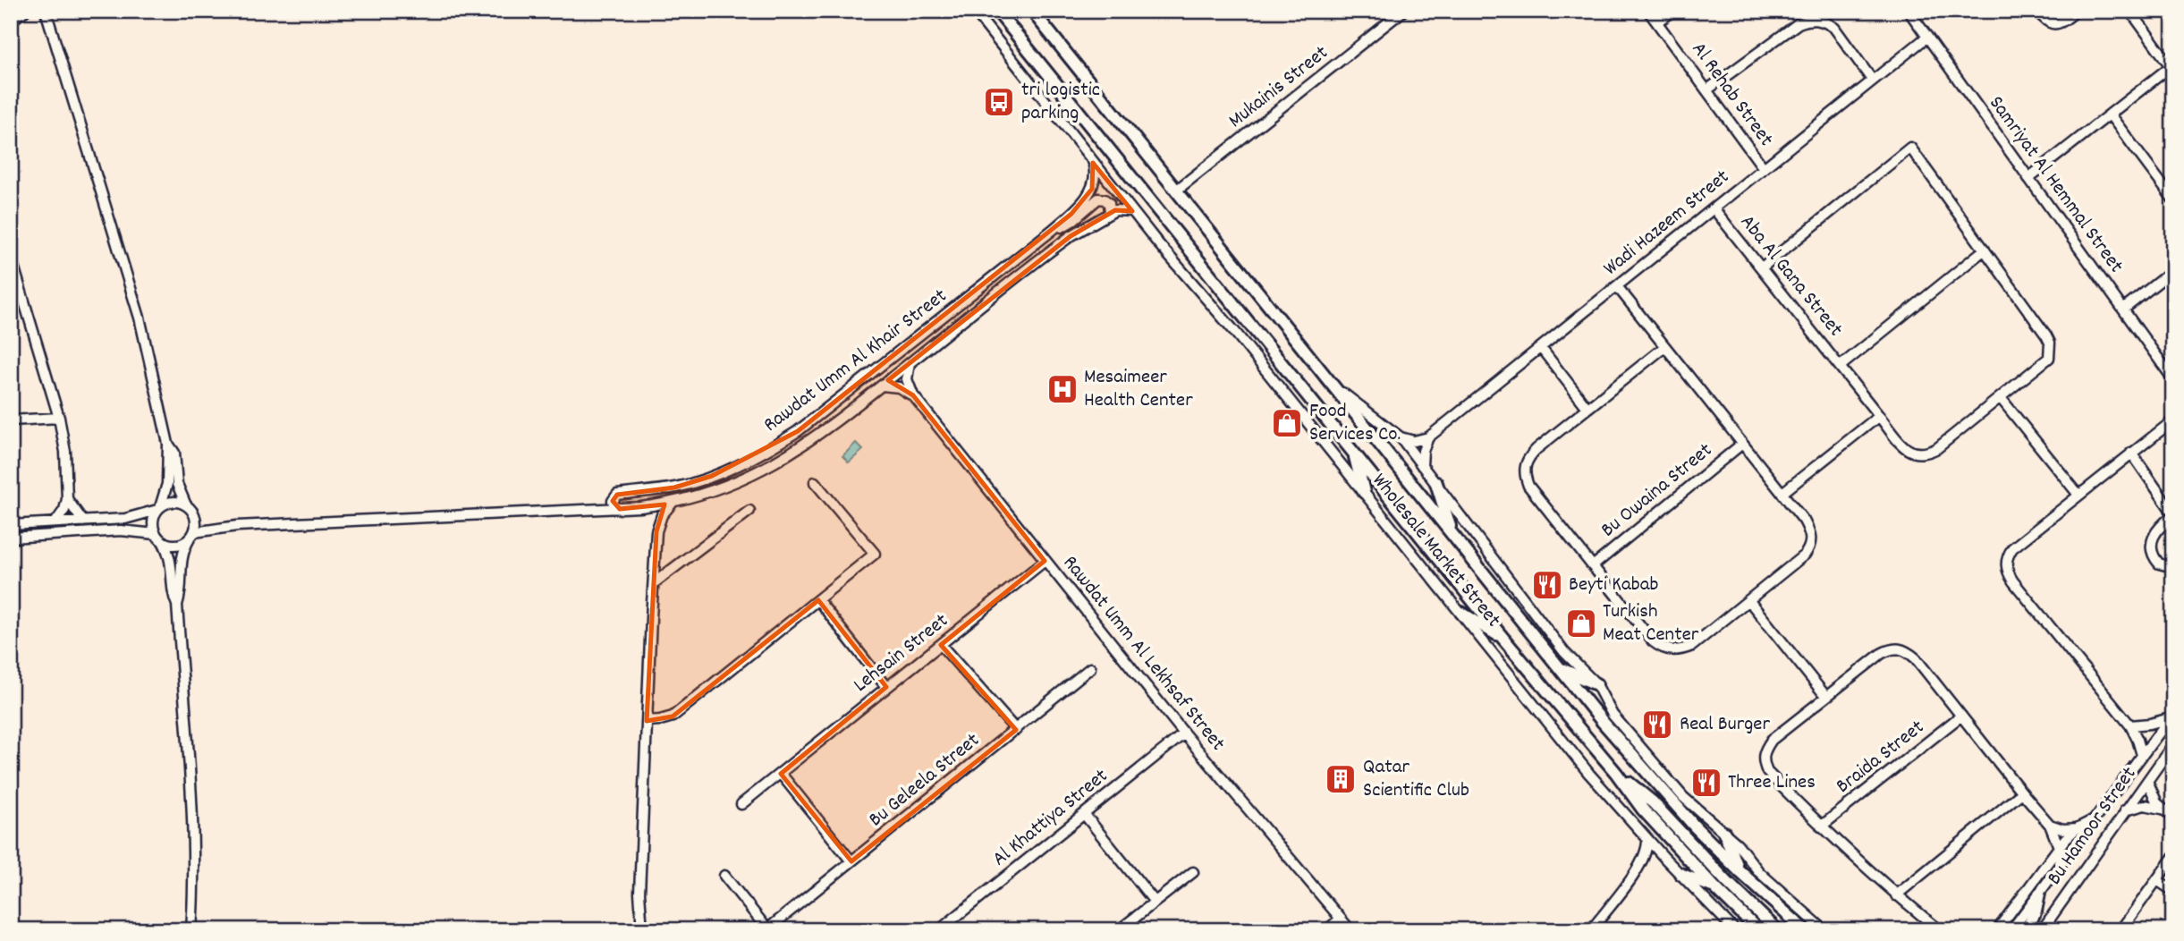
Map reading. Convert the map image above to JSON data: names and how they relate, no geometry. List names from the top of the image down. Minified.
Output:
{"streets":{"main road":["Wholesale Market Street"],"street":["Mukainis Street","Al Rehab Street","Samriyat Al Hemmal Street","Wadi Hazeem Street","Aba Al Gana Street","Rawdat Umm Al Khair Street","Bu Owaina Street","Lehsain Street","Rawdat Umm Al Lekhsaf Street","Braida Street","Bu Geleela Street","Al Khattiya Street","Bu Hamoor Street"]},"crossings":[["Mukainis Street","Wholesale Market Street"],["Al Rehab Street","Wadi Hazeem Street"],["Samriyat Al Hemmal Street","Wadi Hazeem Street"],["Wadi Hazeem Street","Aba Al Gana Street"],["Rawdat Umm Al Khair Street","Wholesale Market Street"],["Lehsain Street","Rawdat Umm Al Lekhsaf Street"],["Rawdat Umm Al Lekhsaf Street","Al Khattiya Street"]],"places":{"bus stop":["tri logistic parking"],"hospital":["Mesaimeer Health Center"],"shop":["Food Services Co.","Turkish Meat Center"],"restaurant":["Beyti Kabab","Real Burger","Three Lines"],"building":["Qatar Scientific Club"]}}
